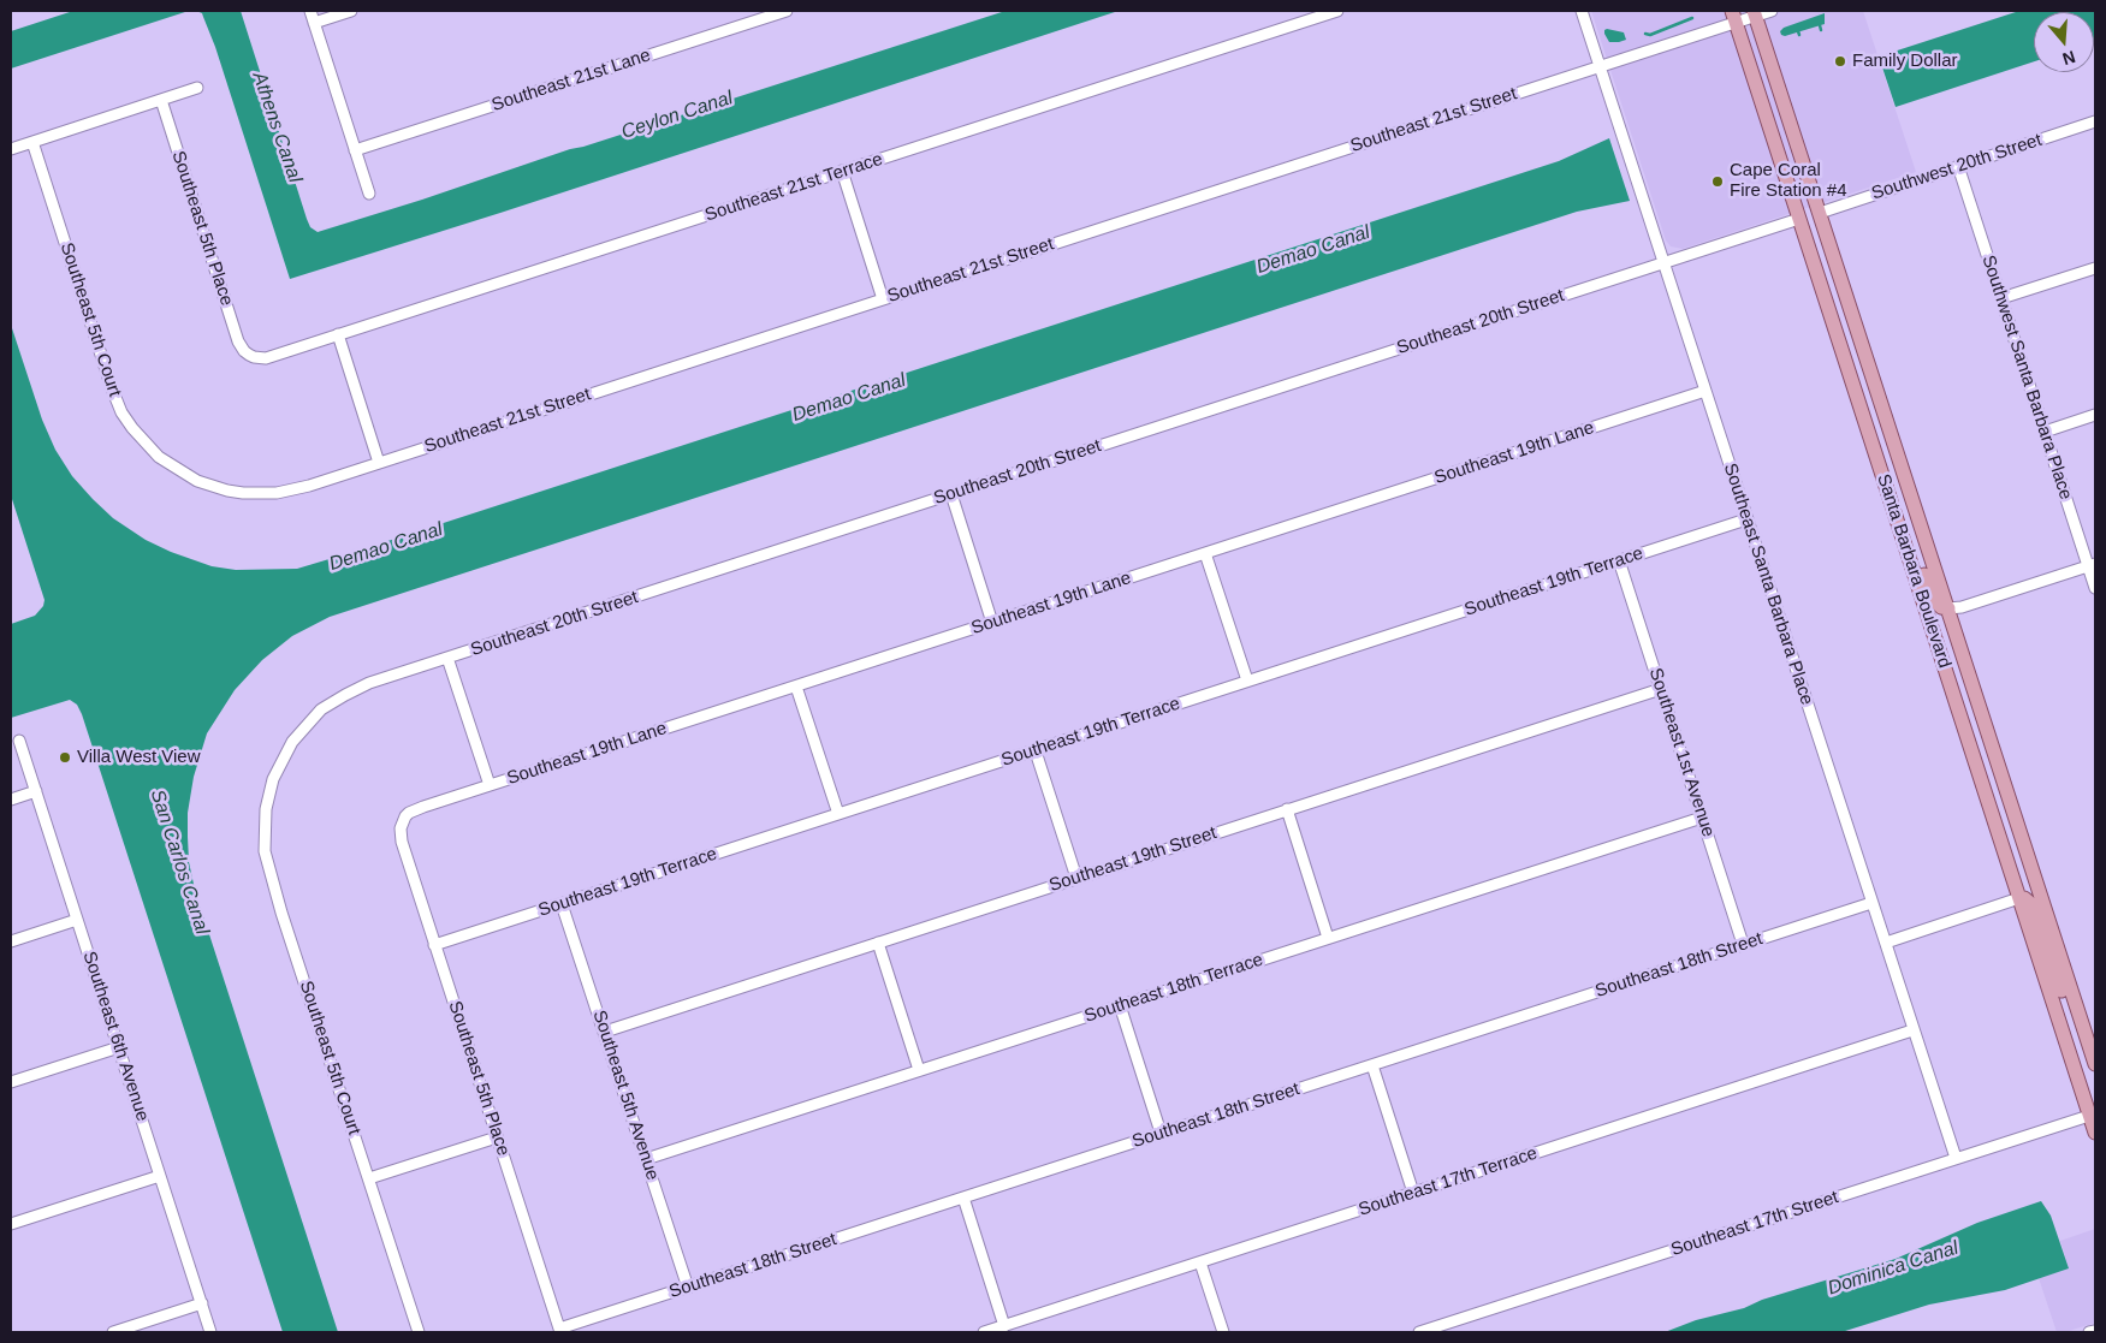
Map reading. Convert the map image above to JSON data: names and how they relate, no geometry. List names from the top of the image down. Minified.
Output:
{"streets":{"main road":["Santa Barbara Boulevard"],"street":["Southeast 21st Lane","Southeast 21st Street","Southwest 20th Street","Southeast 21st Terrace","Southeast 5th Place","Southeast 5th Court","Southeast 20th Street","Southwest Santa Barbara Place","Southeast 19th Lane","Southeast 19th Terrace","Southeast Santa Barbara Place","Southeast 1st Avenue","Southeast 19th Street","Southeast 18th Street","Southeast 18th Terrace","Southeast 6th Avenue","Southeast 5th Avenue","Southeast 17th Terrace","Southeast 17th Street"]},"crossings":[["Southeast 21st Street","Southeast 5th Court"],["Southeast 21st Street","Santa Barbara Boulevard"],["Southeast 21st Street","Southeast Santa Barbara Place"],["Southwest 20th Street","Southwest Santa Barbara Place"],["Southwest 20th Street","Santa Barbara Boulevard"],["Southeast 21st Terrace","Southeast 5th Place"],["Southeast 5th Place","Southeast 19th Lane"],["Southeast 5th Place","Southeast 19th Terrace"],["Southeast 5th Place","Southeast 18th Street"],["Southeast 5th Court","Southeast 20th Street"],["Southeast 20th Street","Santa Barbara Boulevard"],["Southeast 20th Street","Southeast Santa Barbara Place"],["Southeast 19th Lane","Southeast Santa Barbara Place"],["Santa Barbara Boulevard","Southeast 17th Street"],["Southeast 19th Terrace","Southeast Santa Barbara Place"],["Southeast 19th Terrace","Southeast 1st Avenue"],["Southeast 19th Terrace","Southeast 5th Avenue"],["Southeast Santa Barbara Place","Southeast 18th Street"],["Southeast Santa Barbara Place","Southeast 17th Terrace"],["Southeast Santa Barbara Place","Southeast 17th Street"],["Southeast 1st Avenue","Southeast 19th Street"],["Southeast 1st Avenue","Southeast 18th Street"],["Southeast 1st Avenue","Southeast 18th Terrace"],["Southeast 19th Street","Southeast 5th Avenue"],["Southeast 18th Street","Southeast 5th Avenue"],["Southeast 18th Terrace","Southeast 5th Avenue"]],"water":["Ceylon Canal","Athens Canal","Demao Canal","San Carlos Canal","Dominica Canal"],"places":["Family Dollar","Cape Coral Fire Station #4","Villa West View"],"north":"bottom"}
